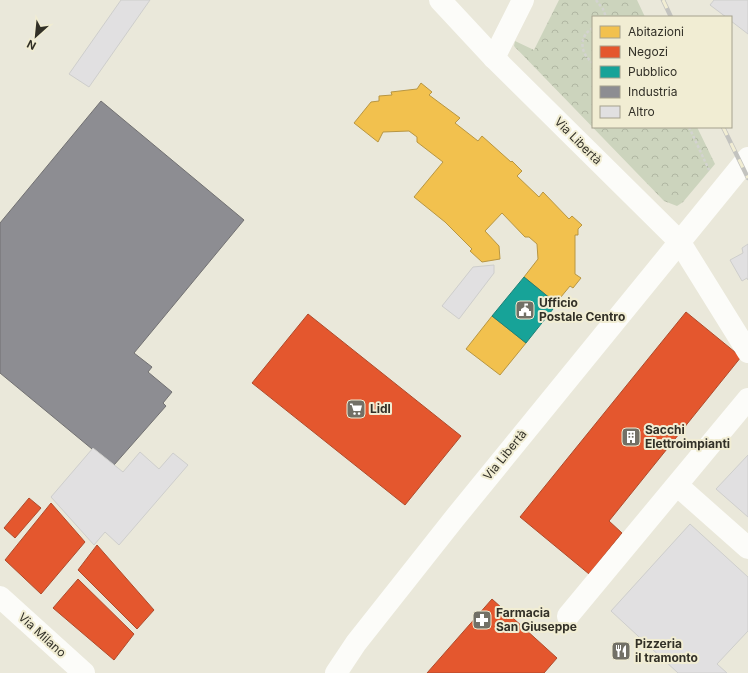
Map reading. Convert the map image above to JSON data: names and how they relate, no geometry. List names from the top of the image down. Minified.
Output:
{"streets":{"street":["Via Libertà","Via Milano"]},"places":{"public building":["Ufficio Postale Centro"],"supermarket":["Lidl"],"building":["Sacchi Elettroimpianti"],"pharmacy":["Farmacia San Giuseppe"],"restaurant":["Pizzeria il tramonto"]},"legend":["Abitazioni","Negozi","Pubblico","Industria","Altro"],"north":"bottom left"}
